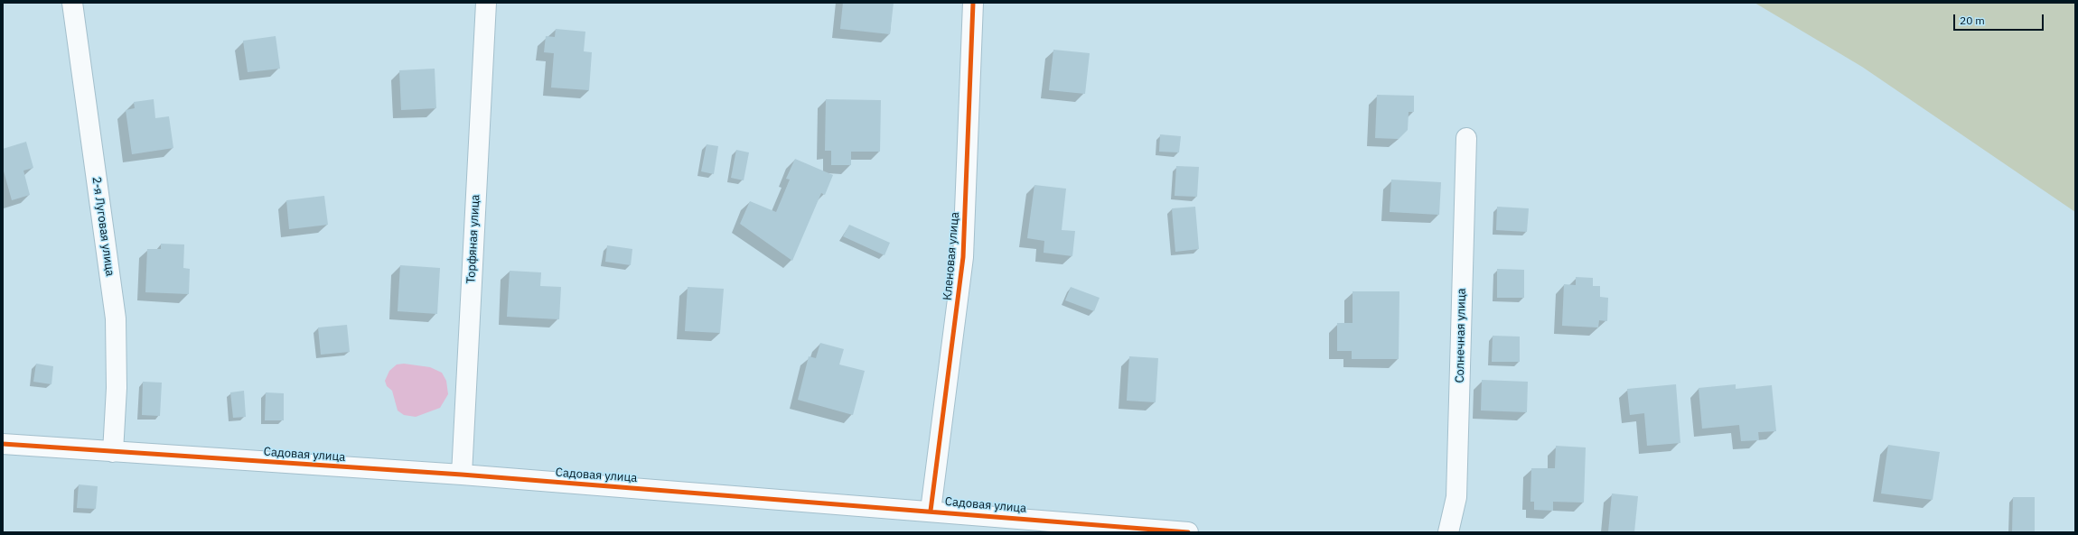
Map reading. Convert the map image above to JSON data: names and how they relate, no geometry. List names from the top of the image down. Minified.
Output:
{"streets":{"street":["2-я Луговая улица","Торфяная улица","Кленовая улица","Солнечная улица","Садовая улица"]},"crossings":[["2-я Луговая улица","Садовая улица"],["Торфяная улица","Садовая улица"],["Кленовая улица","Садовая улица"]],"scale_bar":"20 m"}
